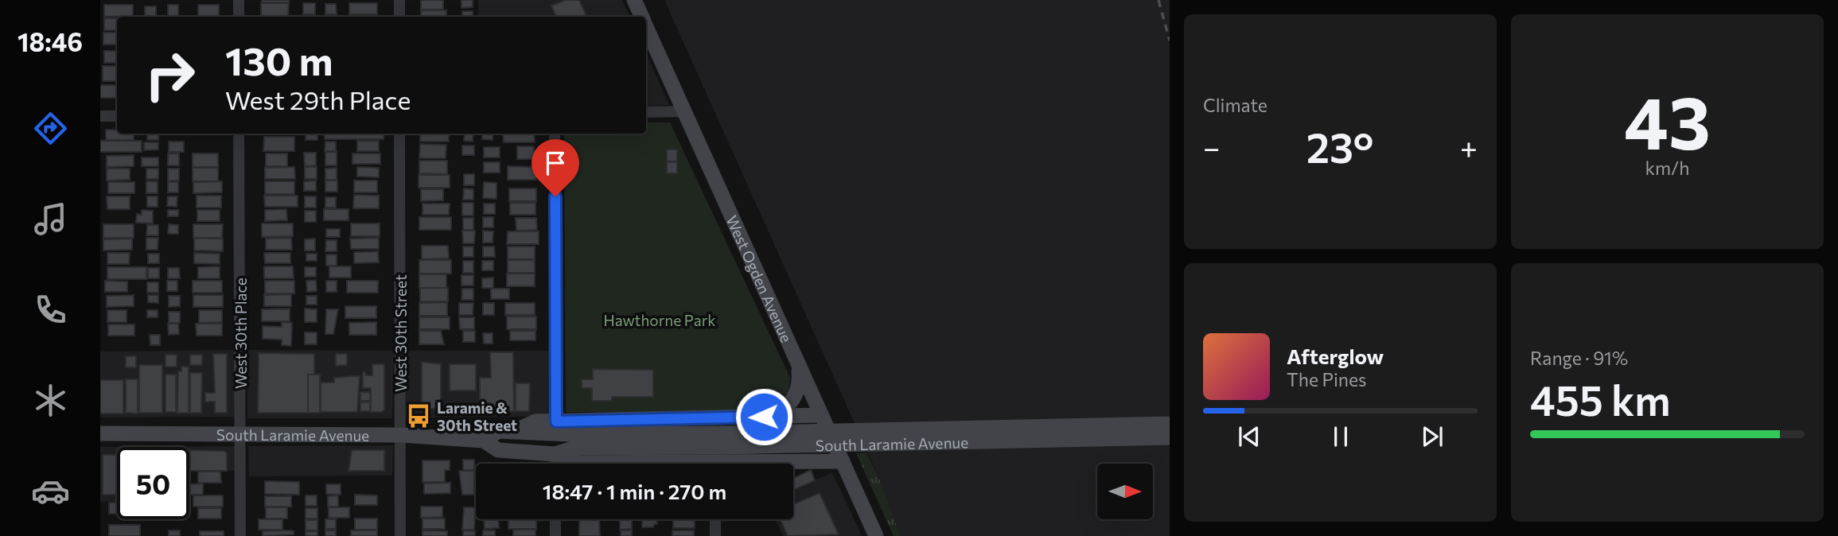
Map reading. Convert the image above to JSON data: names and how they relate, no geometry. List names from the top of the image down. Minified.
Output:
{"streets":{"main road":["West Ogden Avenue","South Laramie Avenue"],"street":["West 30th Place","West 30th Street"]},"crossings":[["West 30th Place","South Laramie Avenue"],["West 30th Street","South Laramie Avenue"]],"parks":["Hawthorne Park"],"places":{"bus stop":["Laramie & 30th Street"]},"north":"right","page":{"tabs":"18:46","tile":["Climate",["43","km/h"],["Range · 91%","455 km"]],"turn":["130 m","West 29th Place"],"heat":["−","23°","+"],"song":["Afterglow","The Pines"],"limit":"50","trip":"18:47 · 1 min · 270 m"}}
